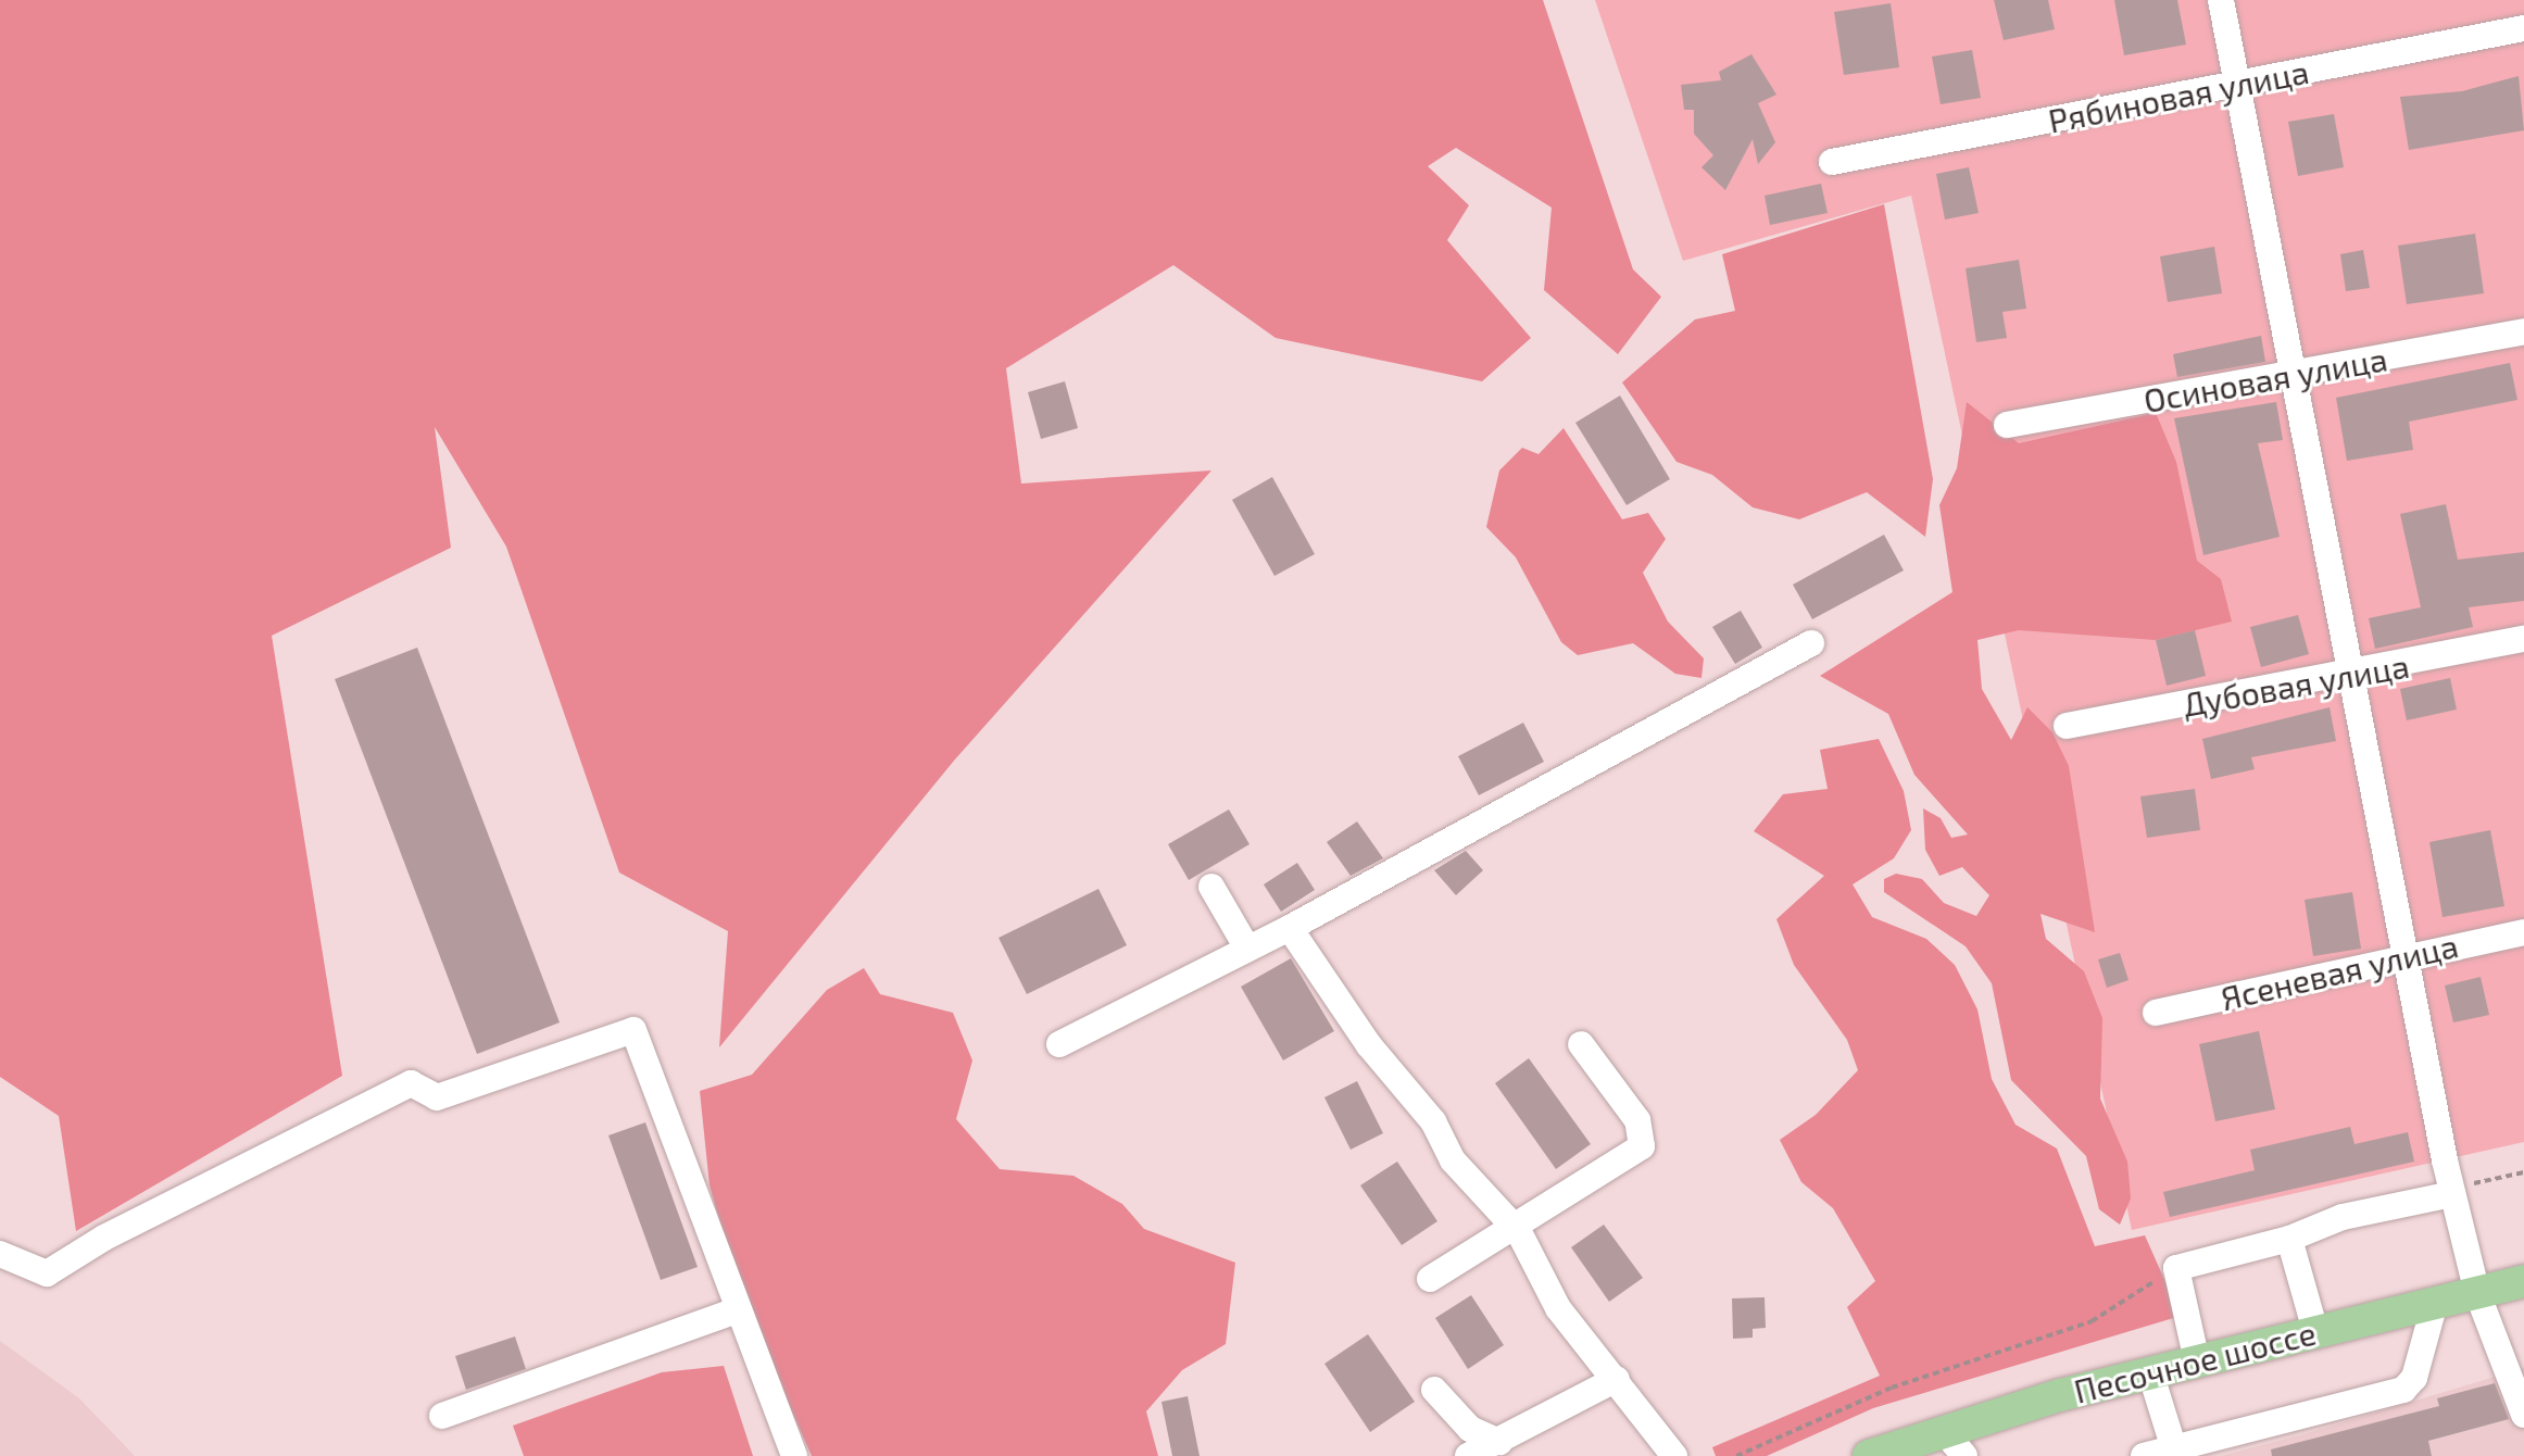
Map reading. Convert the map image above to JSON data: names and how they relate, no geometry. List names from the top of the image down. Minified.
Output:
{"streets":{"main road":["Песочное шоссе"],"street":["Рябиновая улица","Осиновая улица","Дубовая улица","Ясеневая улица"]}}
